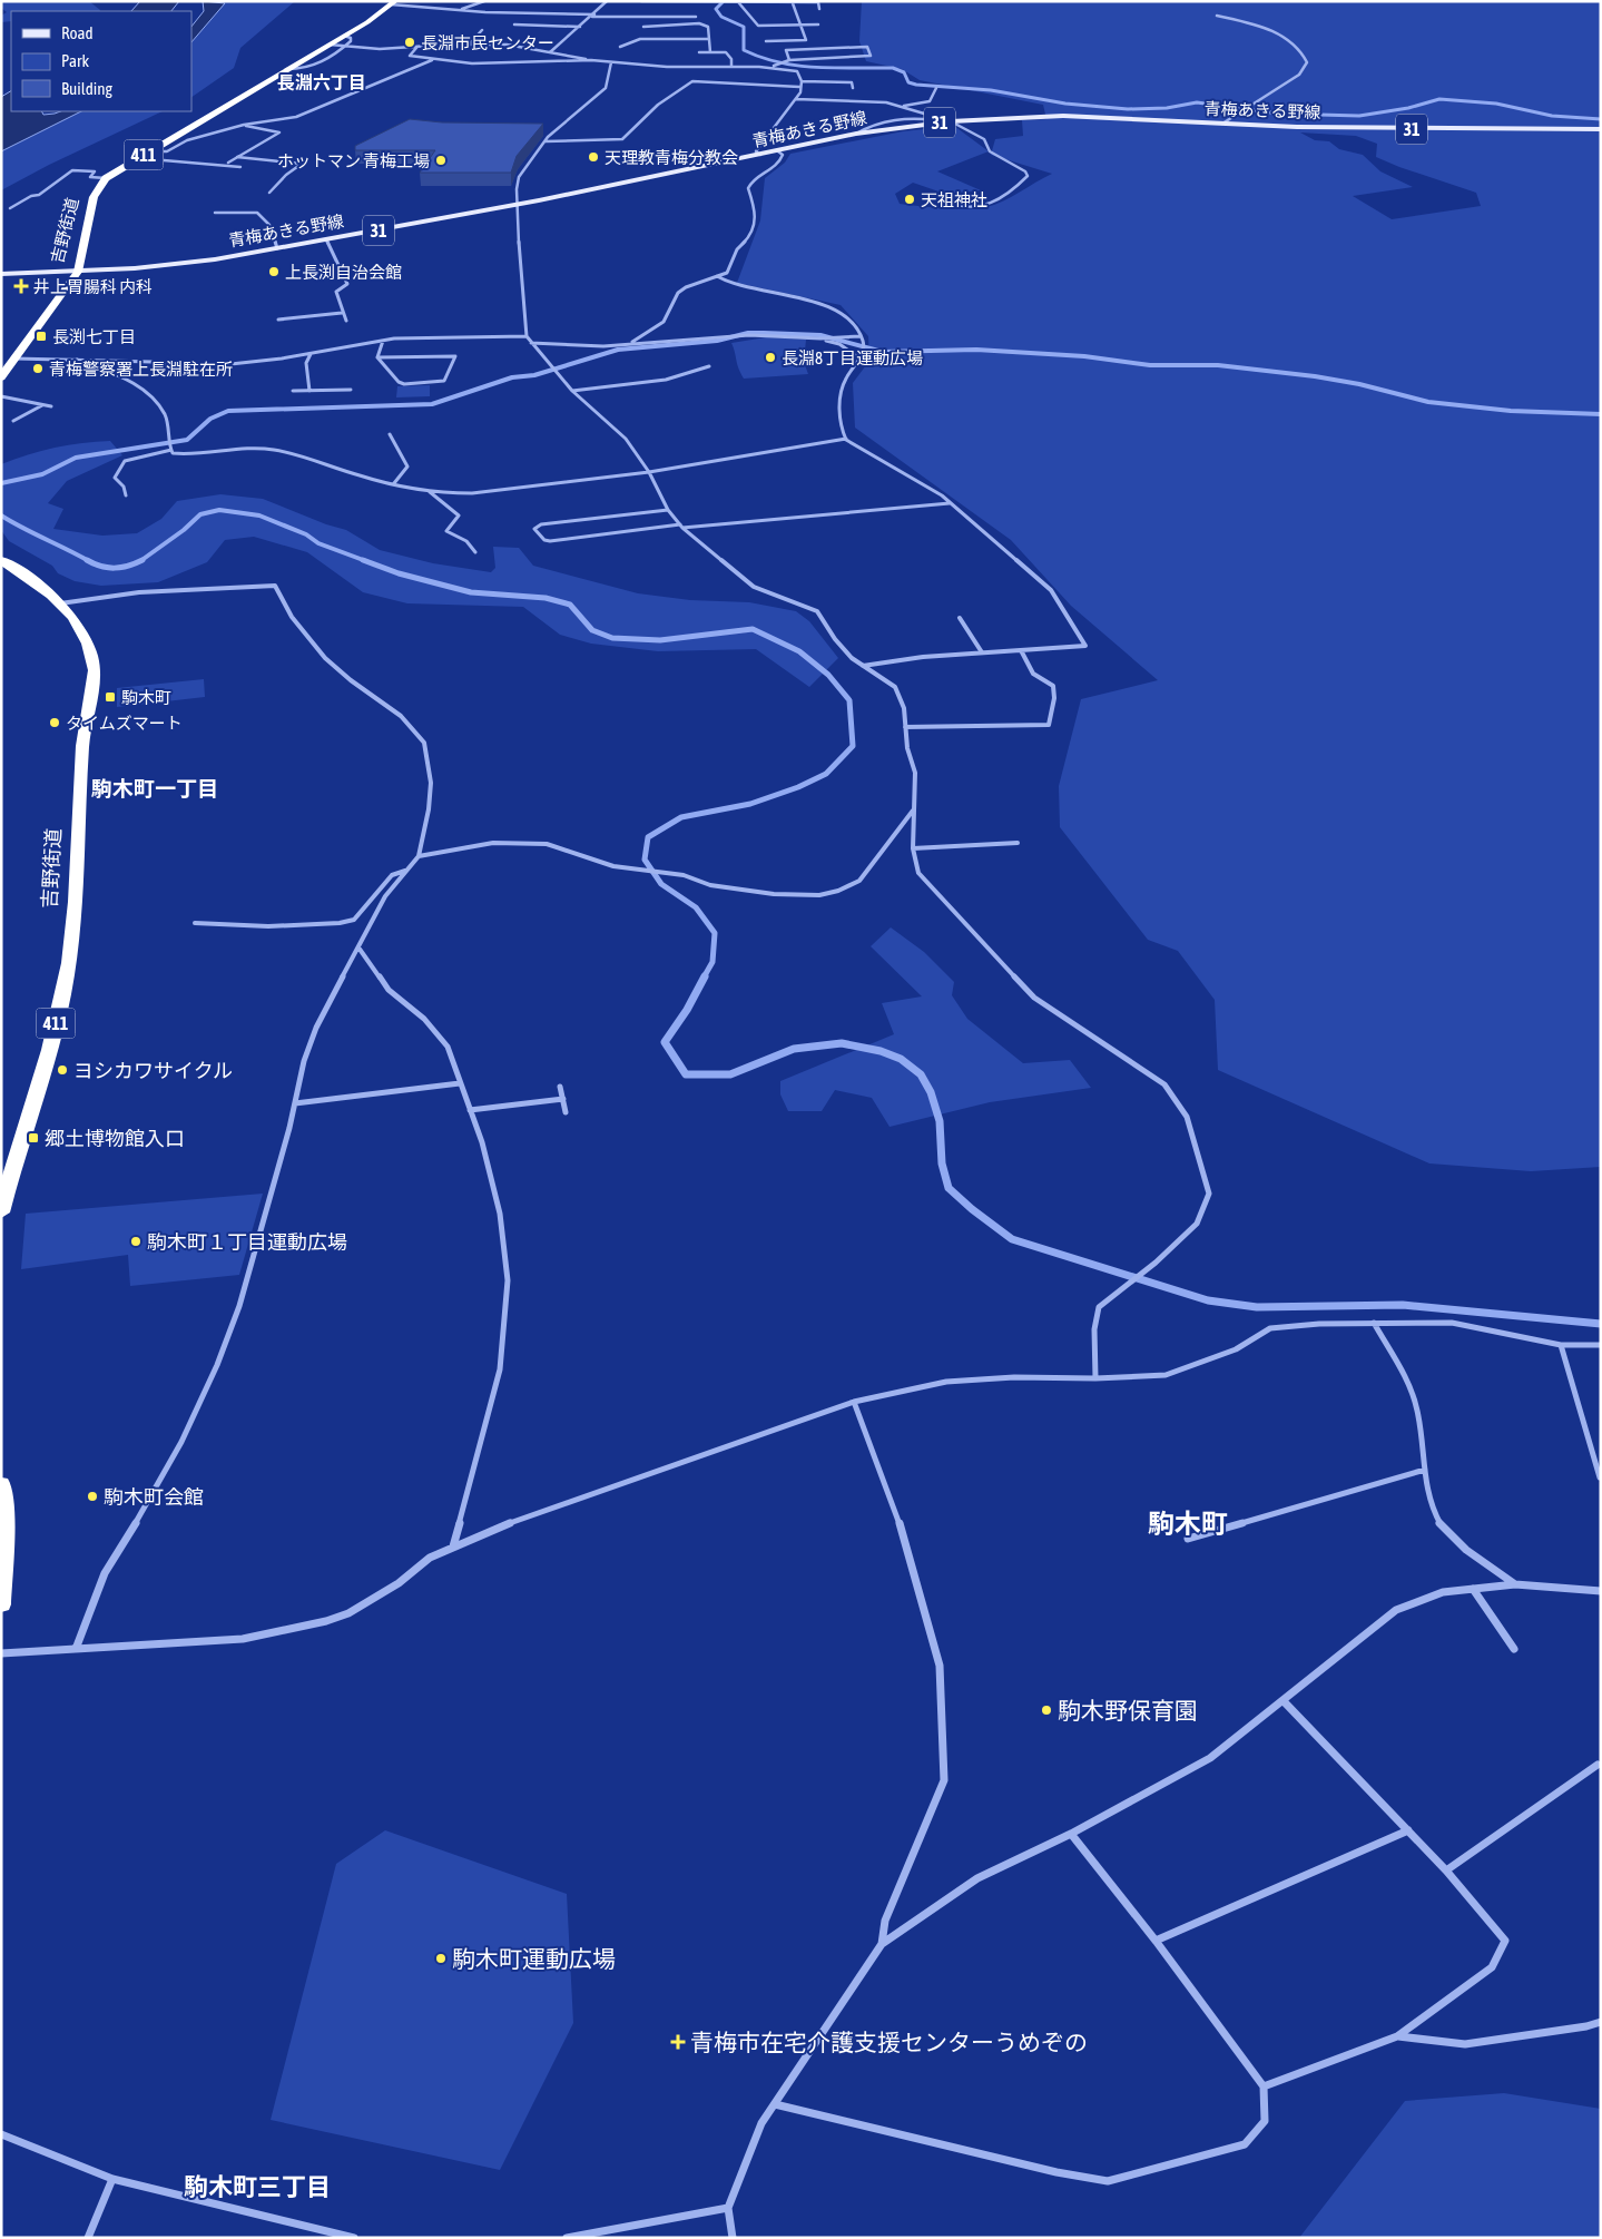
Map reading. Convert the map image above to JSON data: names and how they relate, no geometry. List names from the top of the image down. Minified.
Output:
{"streets":{"highway":["411","吉野街道"],"main road":["青梅あきる野線","31"]},"crossings":[["青梅あきる野線","吉野街道"]],"districts":["長淵六丁目","駒木町一丁目","駒木町","駒木町三丁目"],"places":{"other":["長淵市民センター","天理教青梅分教会","ホットマン 青梅工場","天祖神社","上長渕自治会館","長淵8丁目運動広場","青梅警察署上長淵駐在所","タイムズマート","ヨシカワサイクル","駒木町１丁目運動広場","駒木町会館","駒木野保育園","駒木町運動広場"],"health":["井上胃腸科 内科","青梅市在宅介護支援センターうめぞの"],"transit":["長渕七丁目","駒木町","郷土博物館入口"]},"legend":["Road","Park","Building"]}
